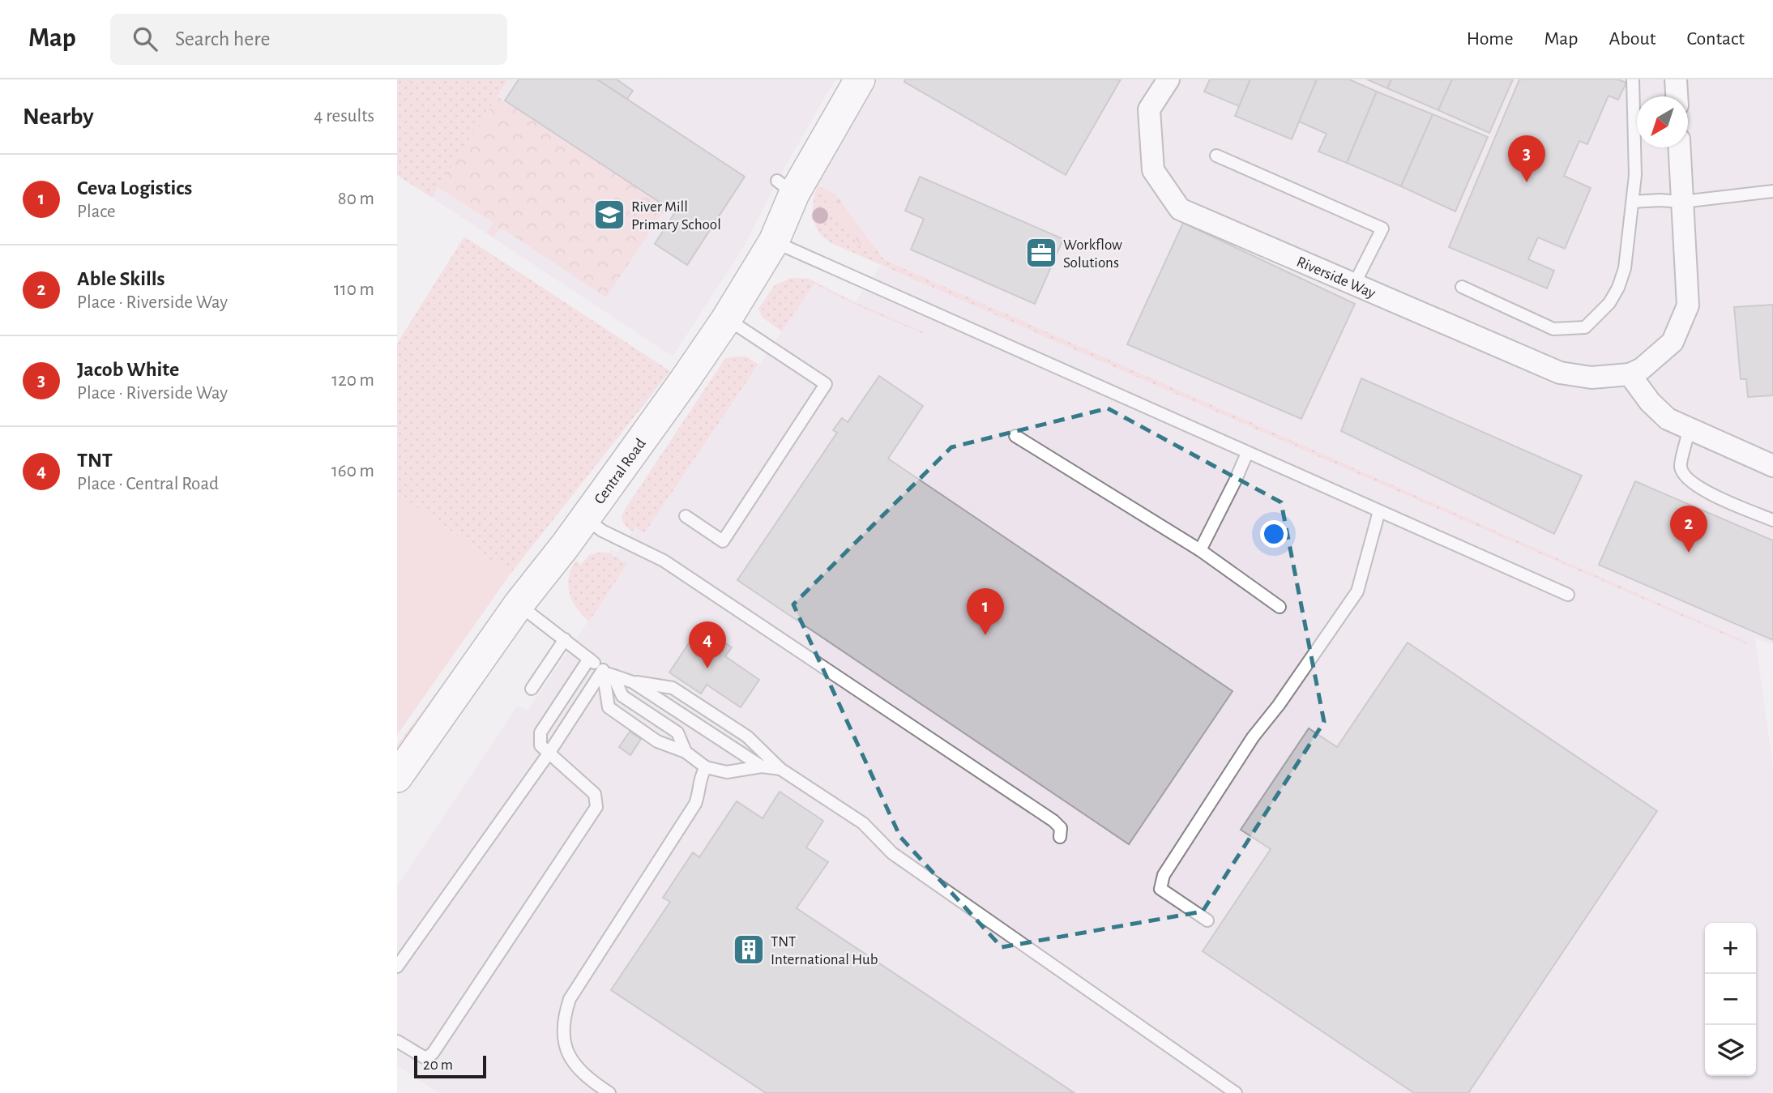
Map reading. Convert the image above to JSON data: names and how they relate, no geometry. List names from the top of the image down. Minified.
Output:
{"streets":{"street":["Riverside Way","Central Road"]},"places":{"school or university":["River Mill Primary School"],"office":["Workflow Solutions"],"building":["TNT International Hub"]},"scale_bar":"20 m","north":"bottom left","page":{"header":"Map","search":"Search here","nav":["Home","Map","About","Contact"],"heading":["Nearby","4 results"],"pins":["3","2","1","4"],"list":[{"mark":"1","name":"Ceva Logistics","note":"Place","value":"80 m"},{"mark":"2","name":"Able Skills","note":"Place · Riverside Way","value":"110 m"},{"mark":"3","name":"Jacob White","note":"Place · Riverside Way","value":"120 m"},{"mark":"4","name":"TNT","note":"Place · Central Road","value":"160 m"}],"map_buttons":["+","−"],"scale":"20 m"}}
